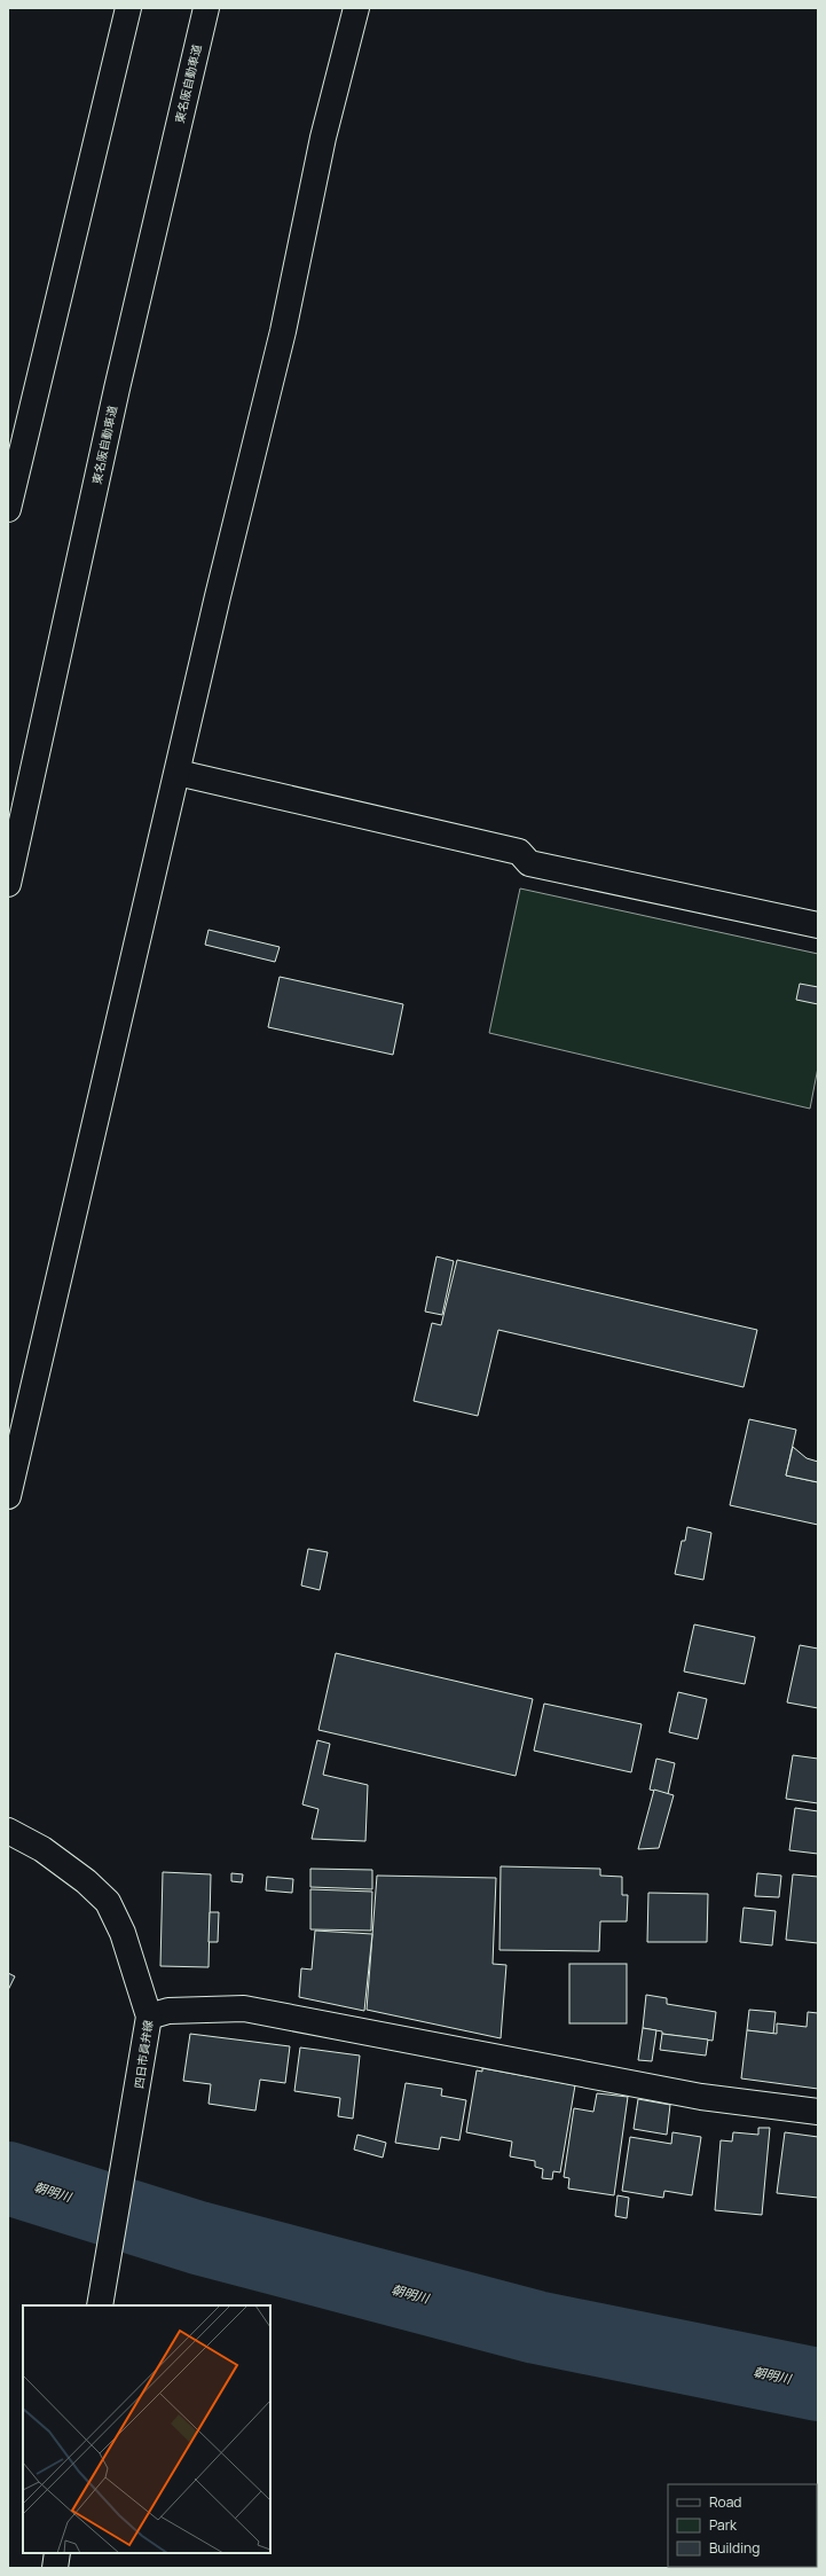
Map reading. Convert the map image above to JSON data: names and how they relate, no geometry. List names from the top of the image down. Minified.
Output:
{"streets":{"main road":["東名阪自動車道","四日市員弁線"]},"water":["朝明川"],"legend":["Road","Park","Building"]}
